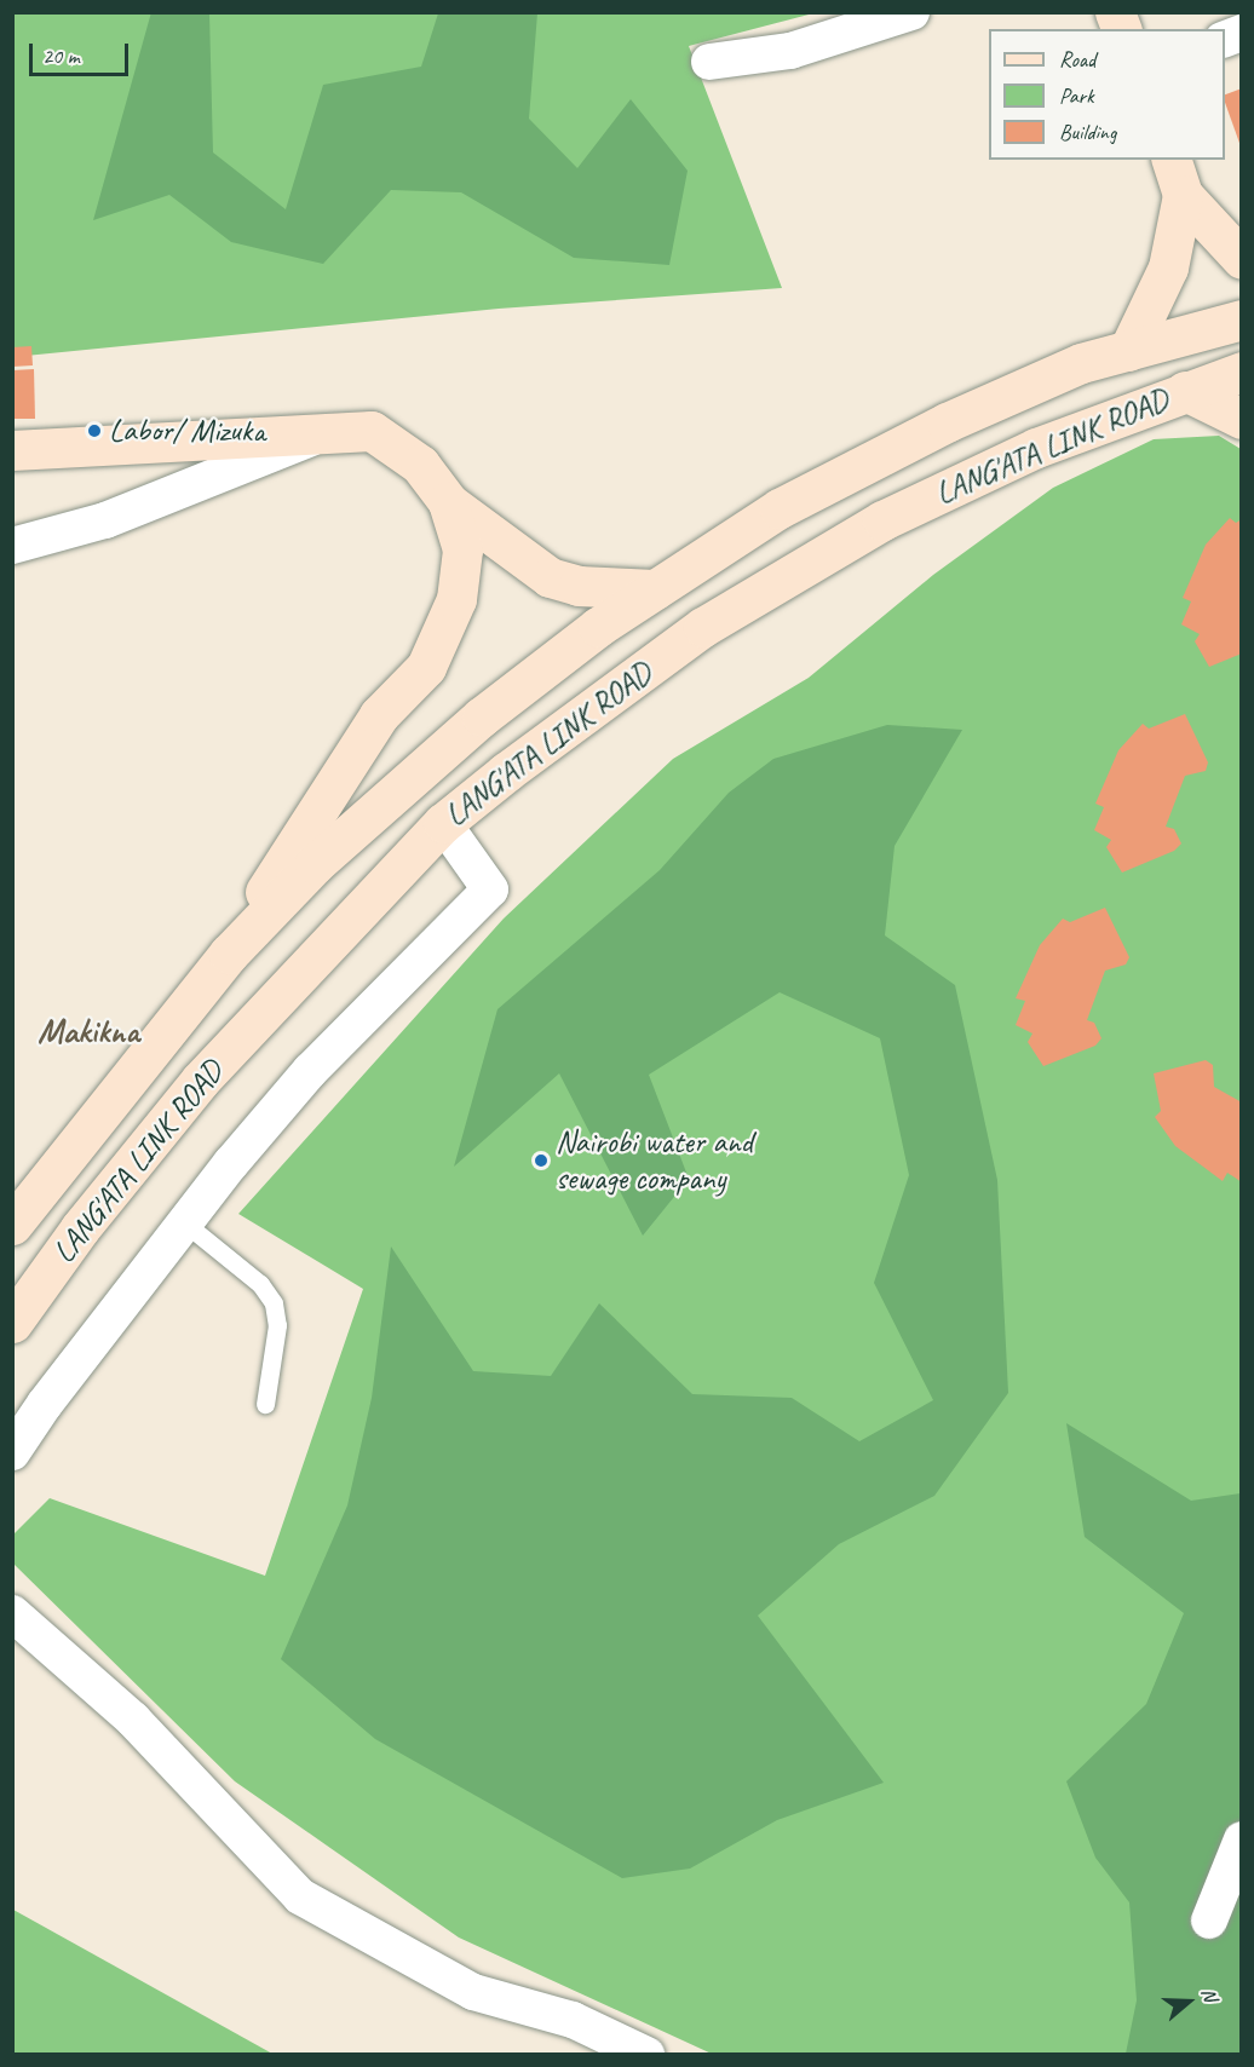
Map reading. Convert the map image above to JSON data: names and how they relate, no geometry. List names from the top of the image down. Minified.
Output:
{"streets":{"main road":["LANG'ATA LINK ROAD"]},"districts":["Makikna"],"places":["Labor/ Mizuka","Nairobi water and sewage company"],"legend":["Road","Park","Building"],"scale_bar":"20 m","north":"right"}
